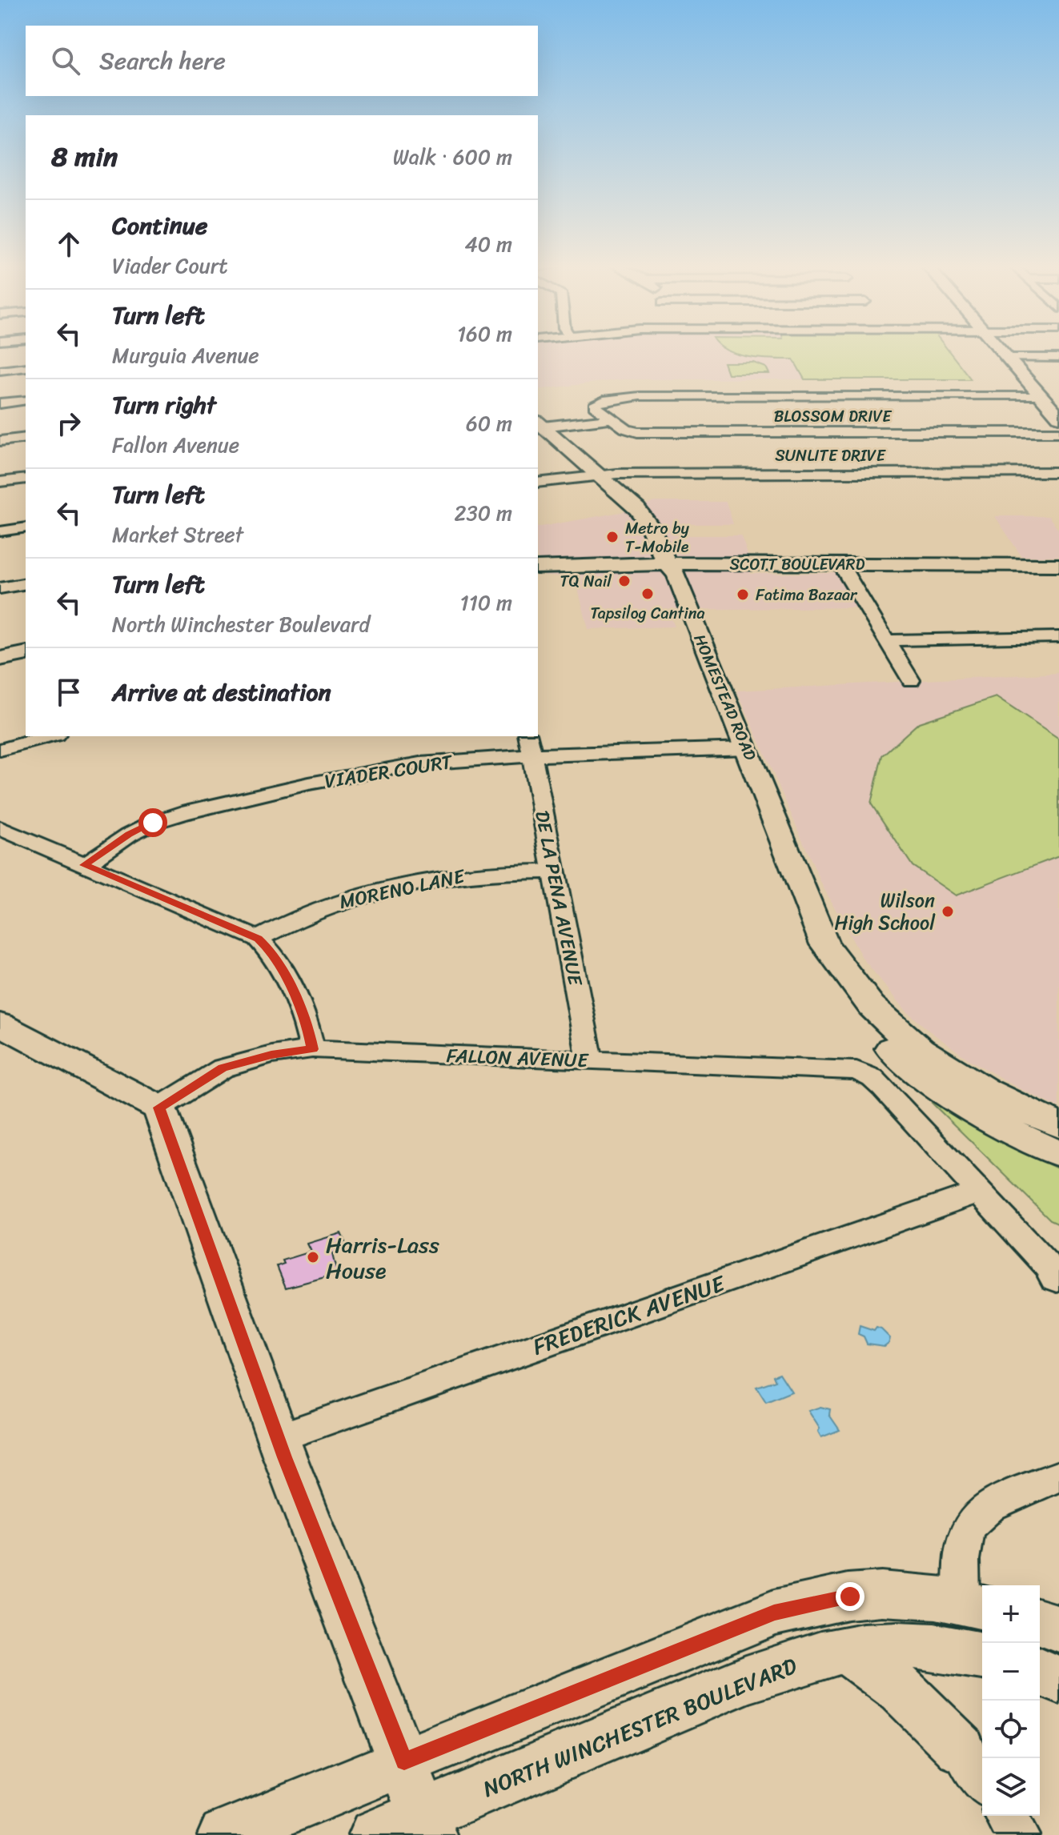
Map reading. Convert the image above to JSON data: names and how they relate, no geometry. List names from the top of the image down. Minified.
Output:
{"streets":{"main road":["SCOTT BOULEVARD","HOMESTEAD ROAD","NORTH WINCHESTER BOULEVARD"],"street":["BLOSSOM DRIVE","SUNLITE DRIVE","VIADER COURT","MORENO LANE","DE LA PENA AVENUE","FALLON AVENUE","FREDERICK AVENUE"]},"crossings":[["SUNLITE DRIVE","HOMESTEAD ROAD"],["SCOTT BOULEVARD","HOMESTEAD ROAD"],["HOMESTEAD ROAD","VIADER COURT"],["VIADER COURT","DE LA PENA AVENUE"],["MORENO LANE","DE LA PENA AVENUE"],["DE LA PENA AVENUE","FALLON AVENUE"],["FALLON AVENUE","FREDERICK AVENUE"]],"places":["Metro by T-Mobile","TQ Nail","Tapsilog Cantina","Fatima Bazaar","Wilson High School","Harris-Lass House"],"page":{"search":"Search here","heading":["8 min","Walk · 600 m"],"list":[["Continue","Viader Court","40 m"],["Turn left","Murguia Avenue","160 m"],["Turn right","Fallon Avenue","60 m"],["Turn left","Market Street","230 m"],["Turn left","North Winchester Boulevard","110 m"],"Arrive at destination"],"map_buttons":["+","−"]}}
